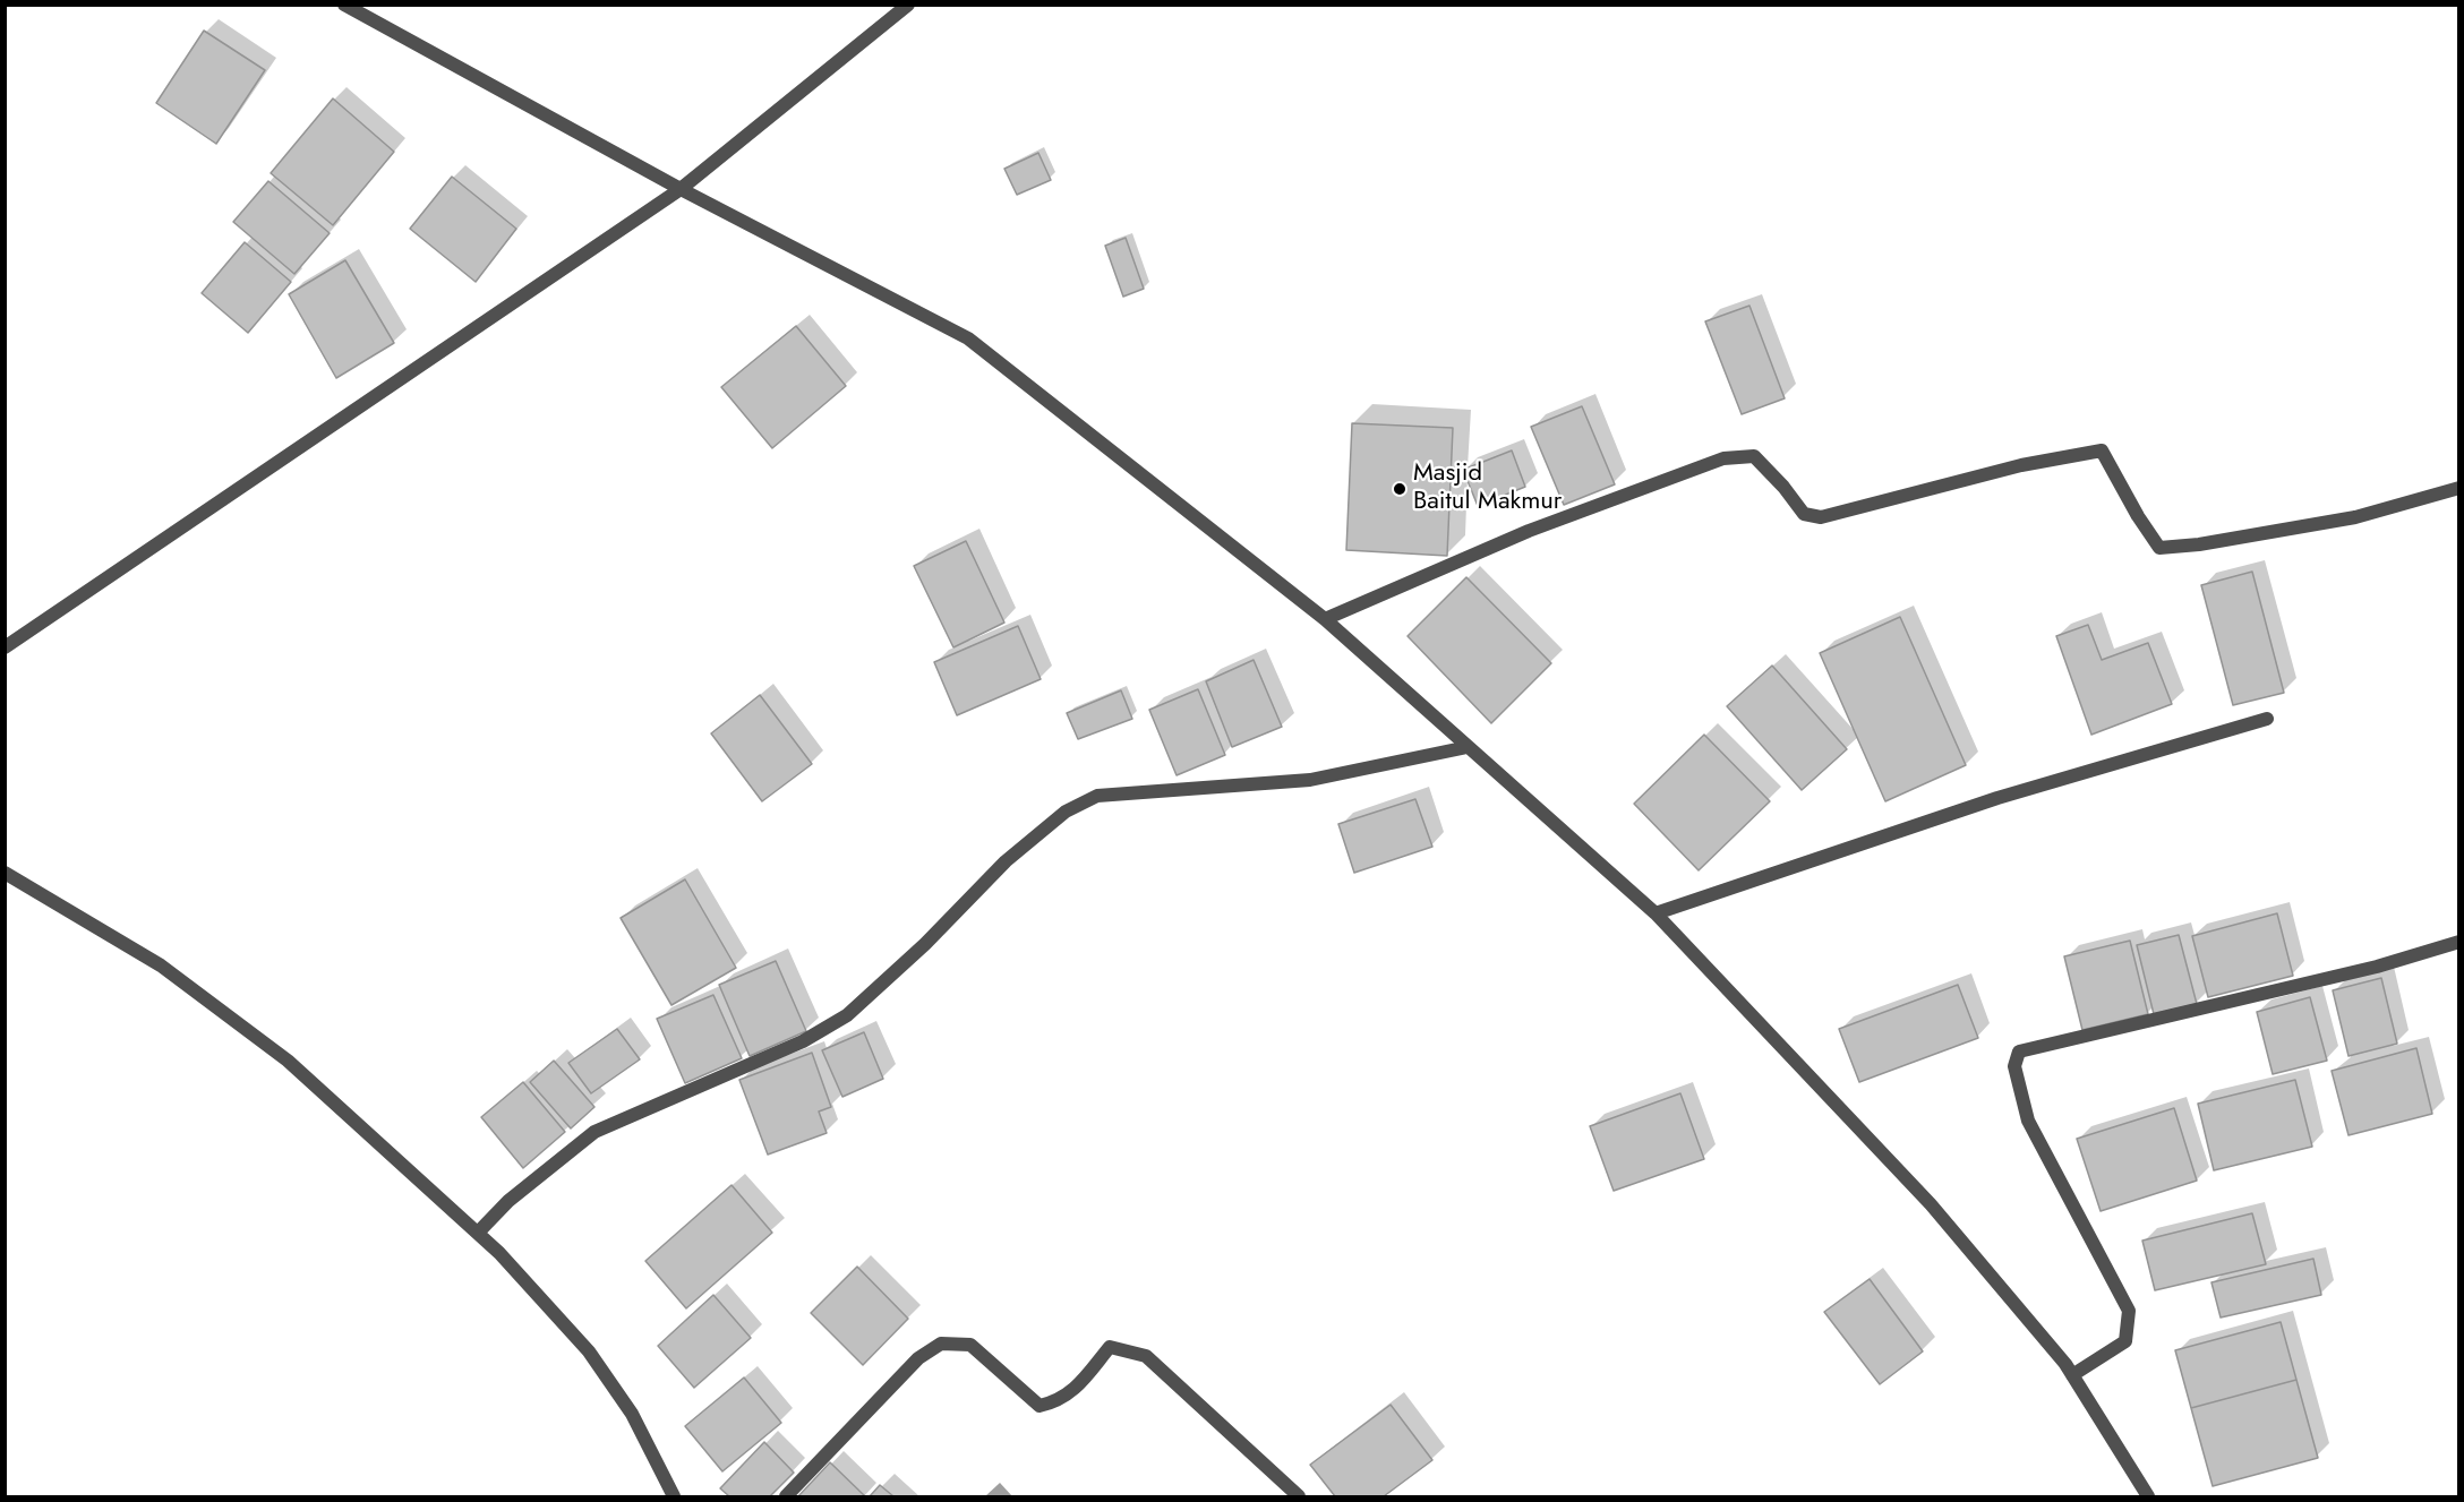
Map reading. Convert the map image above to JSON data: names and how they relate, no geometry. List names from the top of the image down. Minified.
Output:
{"places":["Masjid Baitul Makmur"]}
